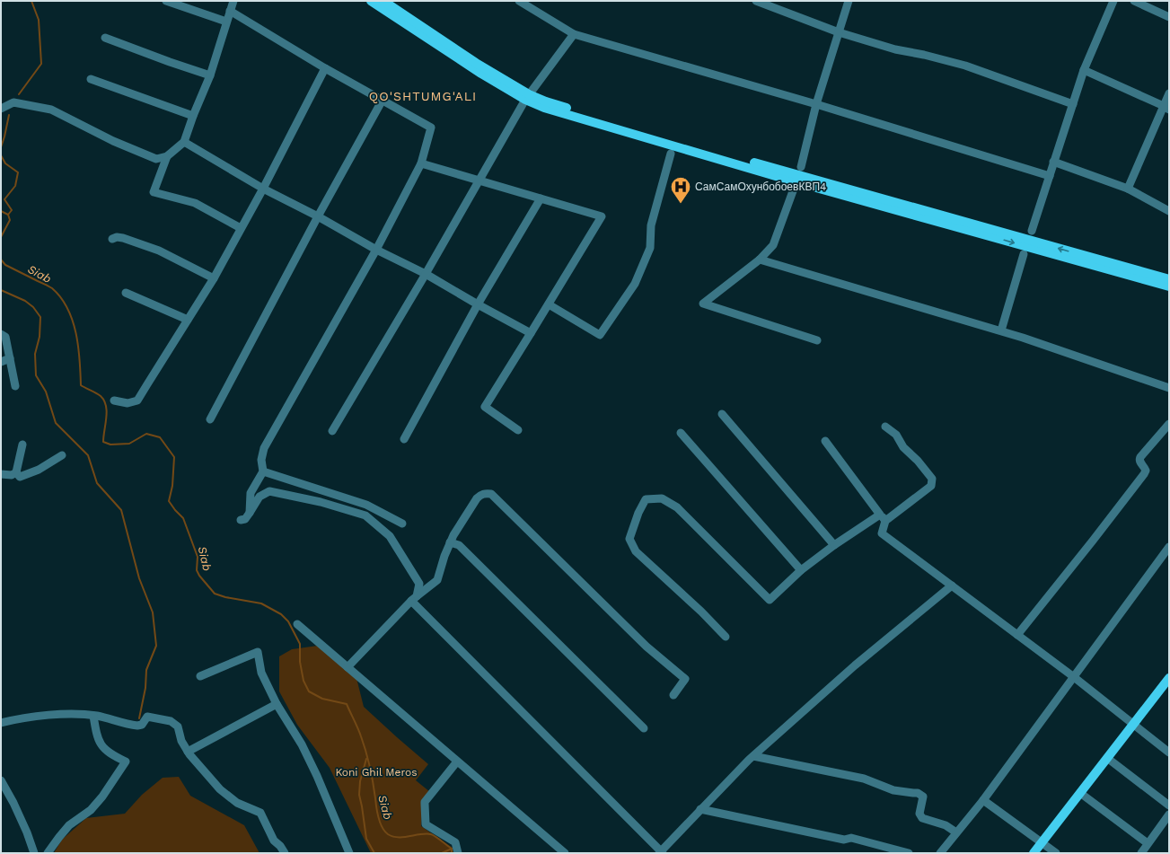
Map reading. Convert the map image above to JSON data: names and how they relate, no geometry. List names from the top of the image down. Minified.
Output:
{"districts":["QO'SHTUMG'ALI"],"water":["Siab"],"parks":["Koni Ghil Meros"],"places":{"hospital":["СамСамОхунбобоевКВП4"]}}
